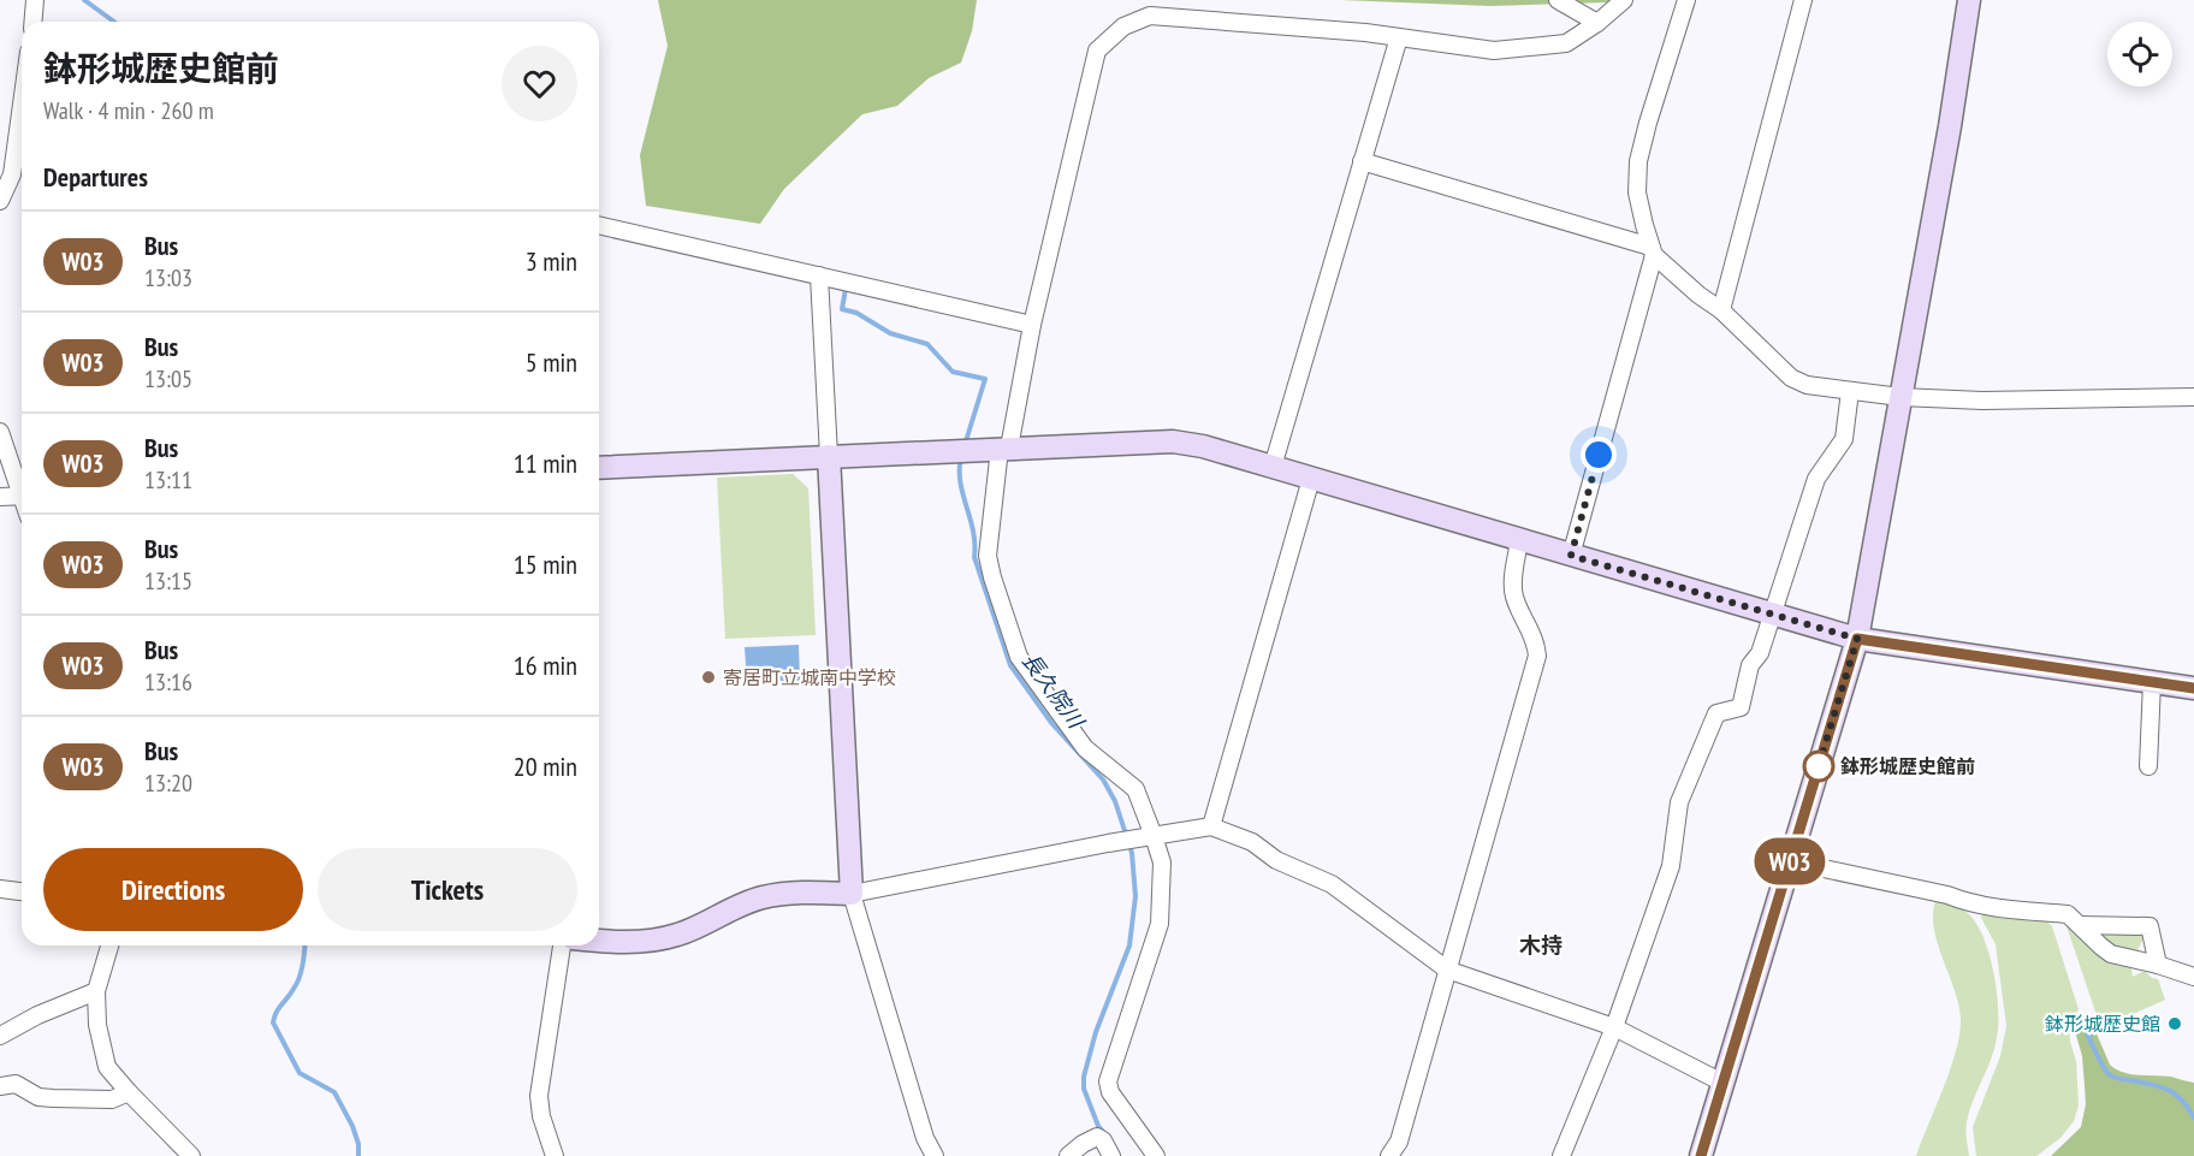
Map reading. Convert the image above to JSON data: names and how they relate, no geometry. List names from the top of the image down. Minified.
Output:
{"districts":["木持"],"water":["長久院川"],"places":["寄居町立城南中学校","鉢形城歴史館前","鉢形城歴史館"],"lines":["bus line W03"],"page":{"on_map":"W03","heading":[["鉢形城歴史館前","Walk · 4 min · 260 m"],"Departures"],"list":[{"mark":"W03","name":"Bus","note":"13:03","value":"3 min"},{"mark":"W03","name":"Bus","note":"13:05","value":"5 min"},{"mark":"W03","name":"Bus","note":"13:11","value":"11 min"},{"mark":"W03","name":"Bus","note":"13:15","value":"15 min"},{"mark":"W03","name":"Bus","note":"13:16","value":"16 min"},{"mark":"W03","name":"Bus","note":"13:20","value":"20 min"}],"buttons":["Directions","Tickets"]}}
